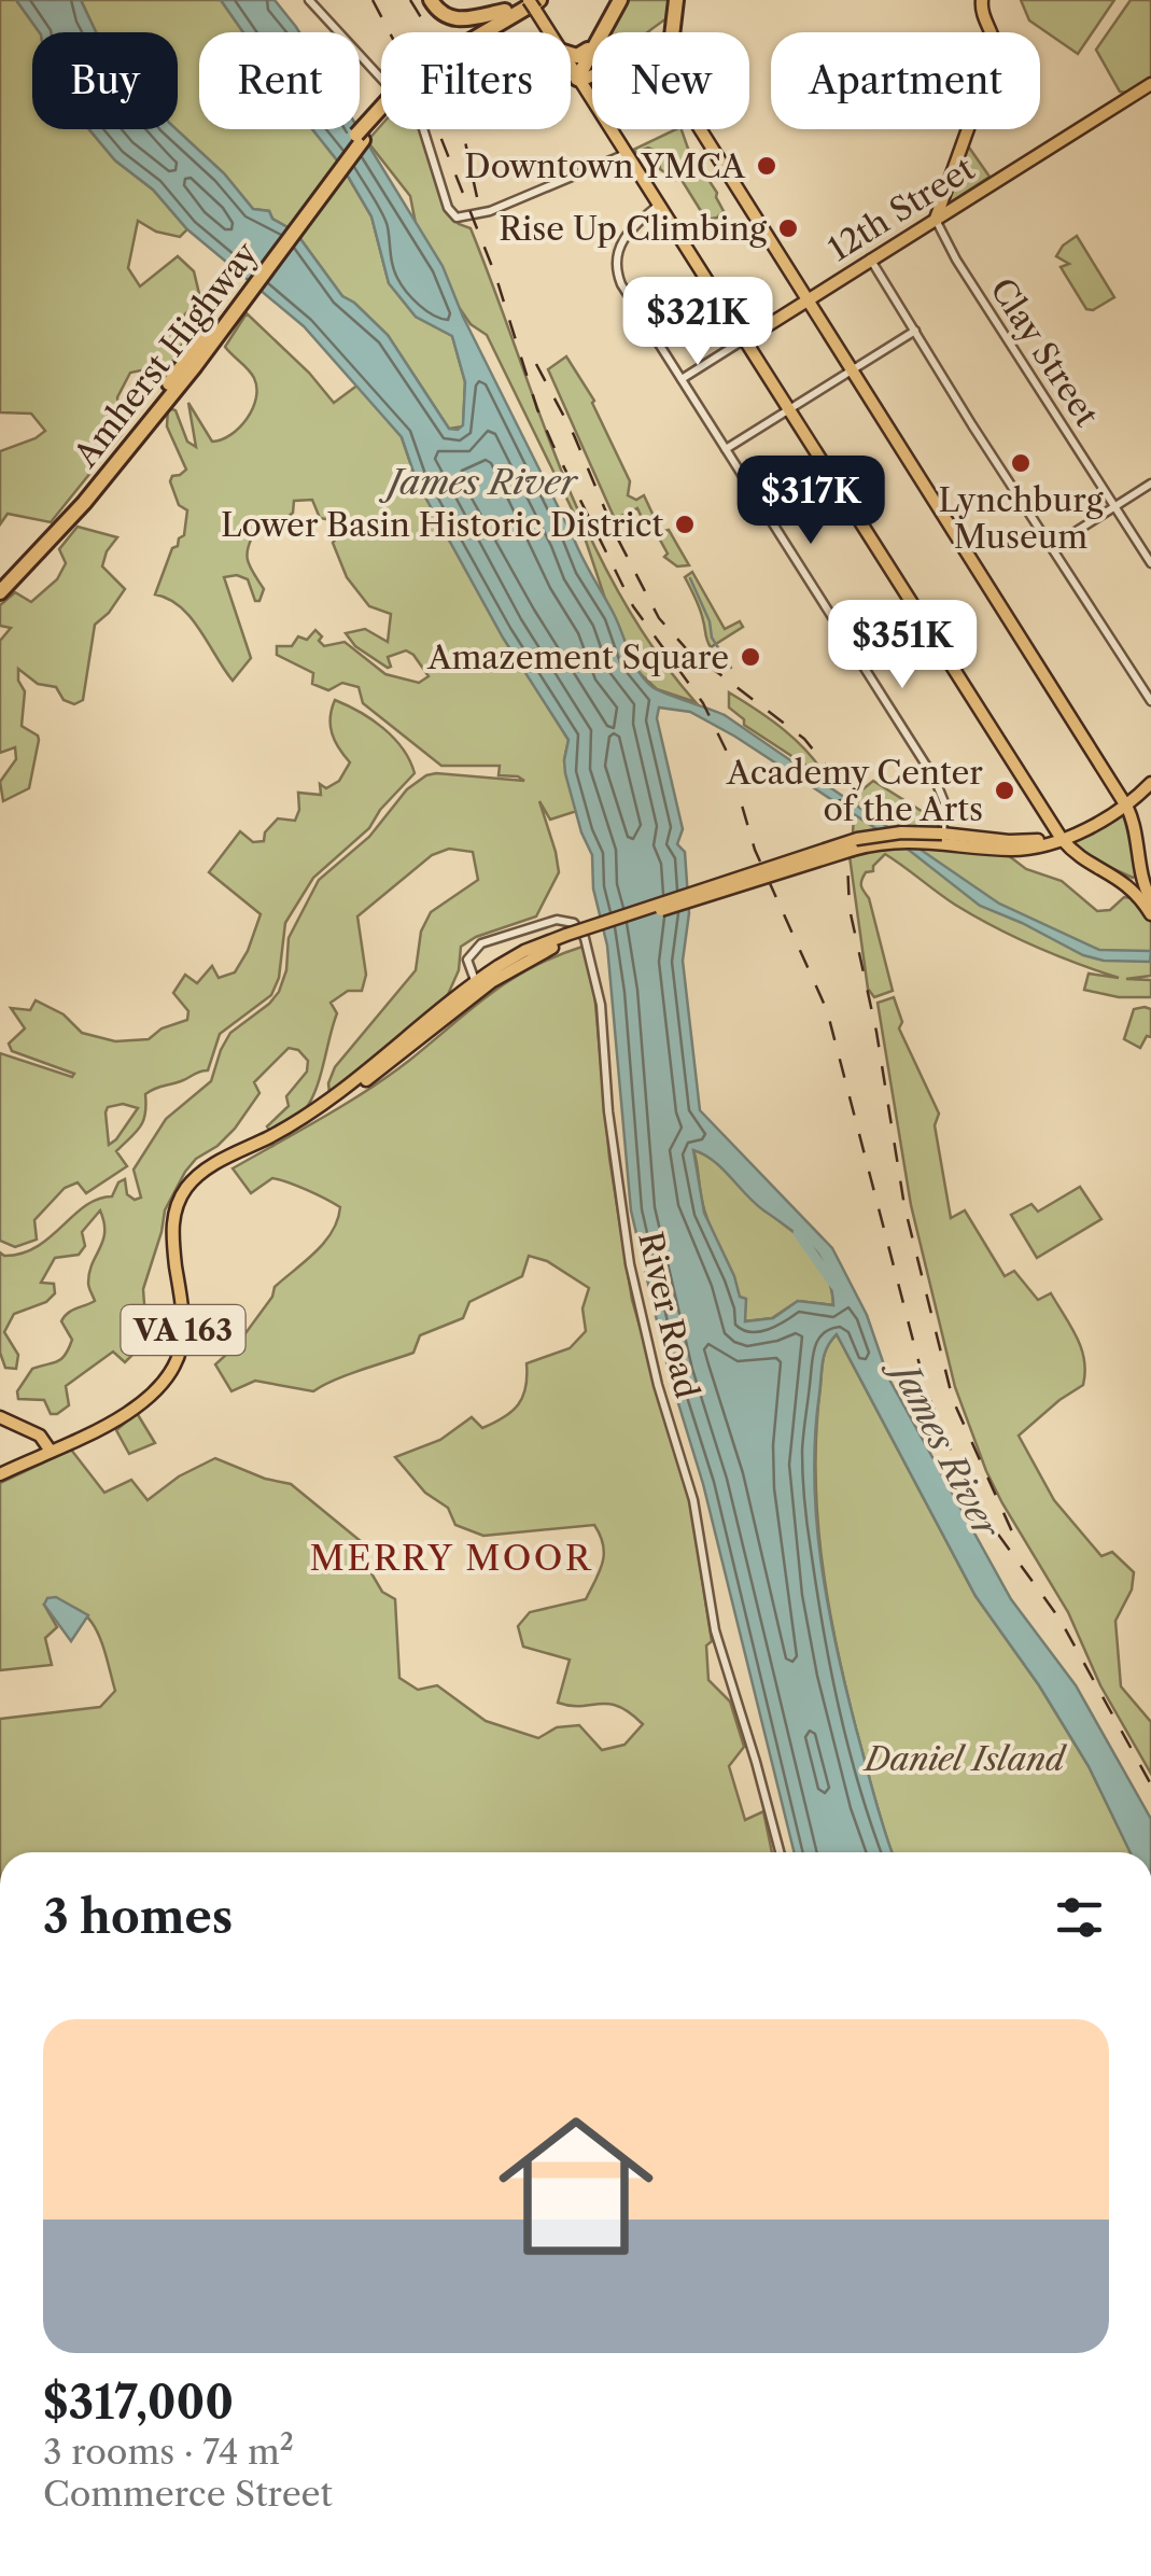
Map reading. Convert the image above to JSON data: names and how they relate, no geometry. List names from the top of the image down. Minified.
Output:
{"streets":{"highway":["Amherst Highway"],"main road":["12th Street","VA 163"],"street":["Clay Street","River Road"]},"crossings":[["12th Street","Clay Street"],["River Road","VA 163"]],"districts":["MERRY MOOR"],"water":["James River"],"parks":["Daniel Island"],"places":["Downtown YMCA","Rise Up Climbing","Lynchburg Museum","Lower Basin Historic District","Amazement Square","Academy Center of the Arts"],"page":{"chip":["Buy","Rent","Filters","New","Apartment"],"price":["$321K","$317K","$351K"],"heading":"3 homes","list":[{"name":"$317,000","note":"3 rooms · 74 m² · Commerce Street"}]}}
